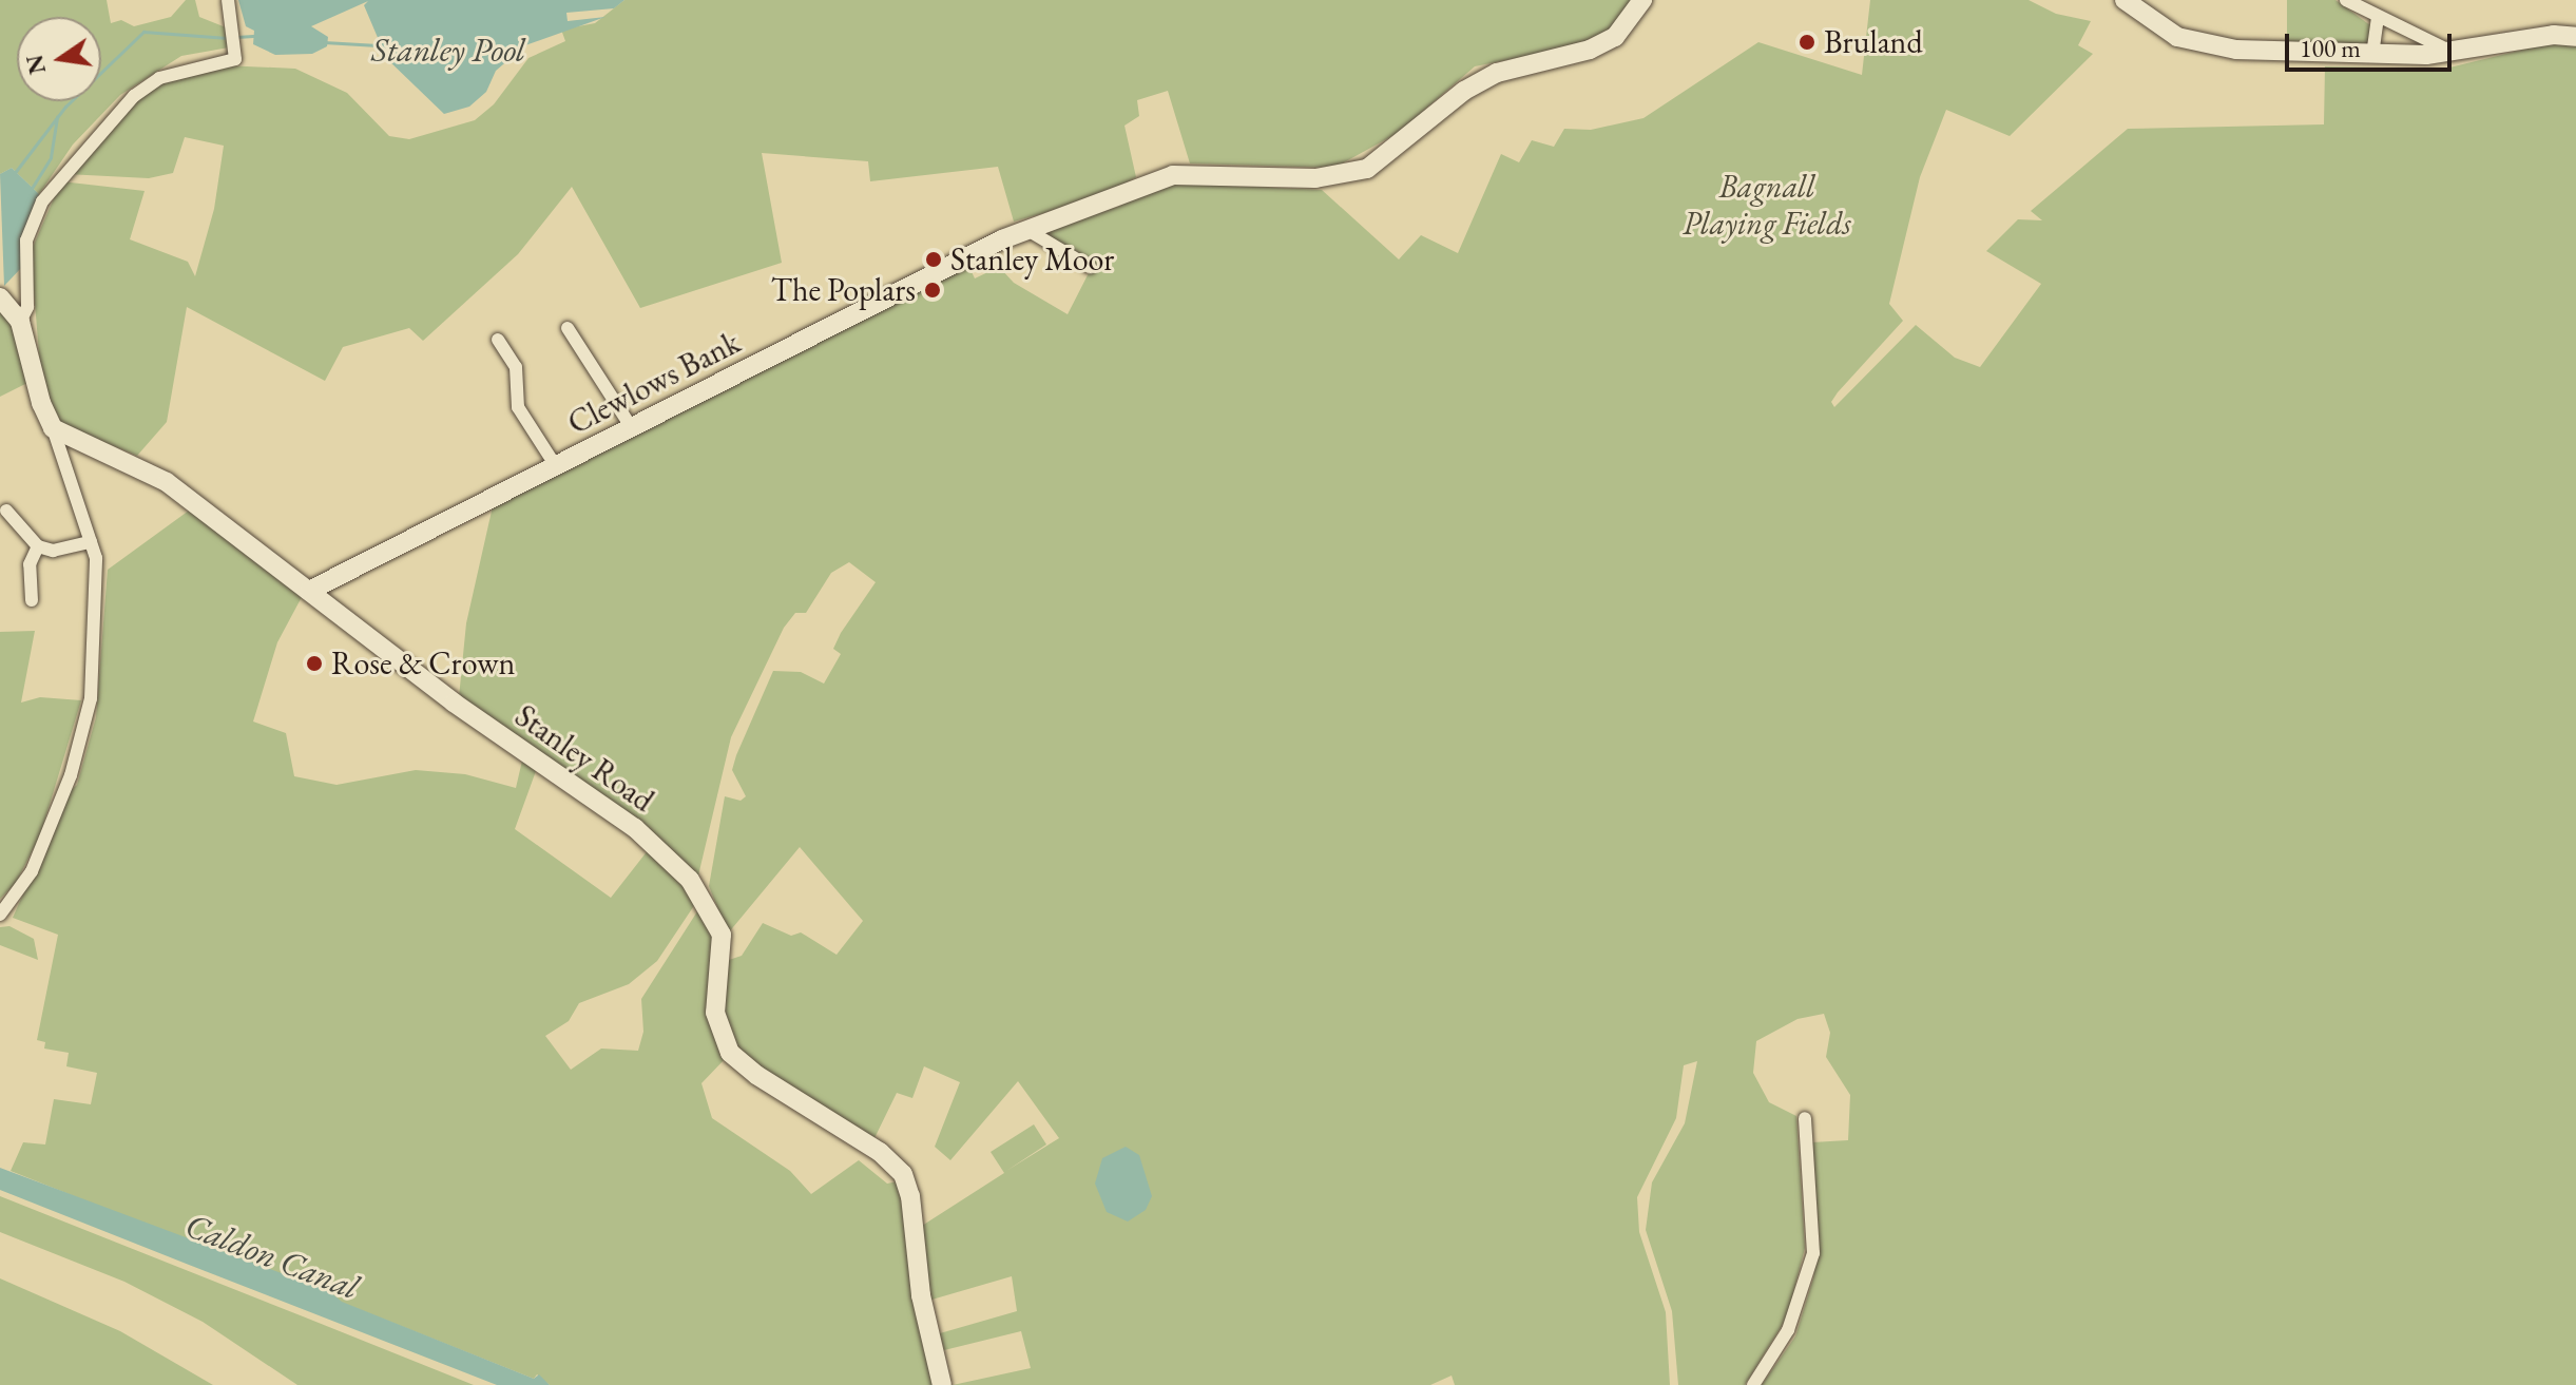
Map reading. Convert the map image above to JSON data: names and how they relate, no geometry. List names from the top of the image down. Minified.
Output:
{"streets":{"street":["Clewlows Bank","Stanley Road"]},"crossings":[["Clewlows Bank","Stanley Road"]],"water":["Stanley Pool","Caldon Canal"],"parks":["Bagnall Playing Fields"],"places":["Bruland","Stanley Moor","The Poplars","Rose & Crown"],"scale_bar":"100 m","north":"left"}
